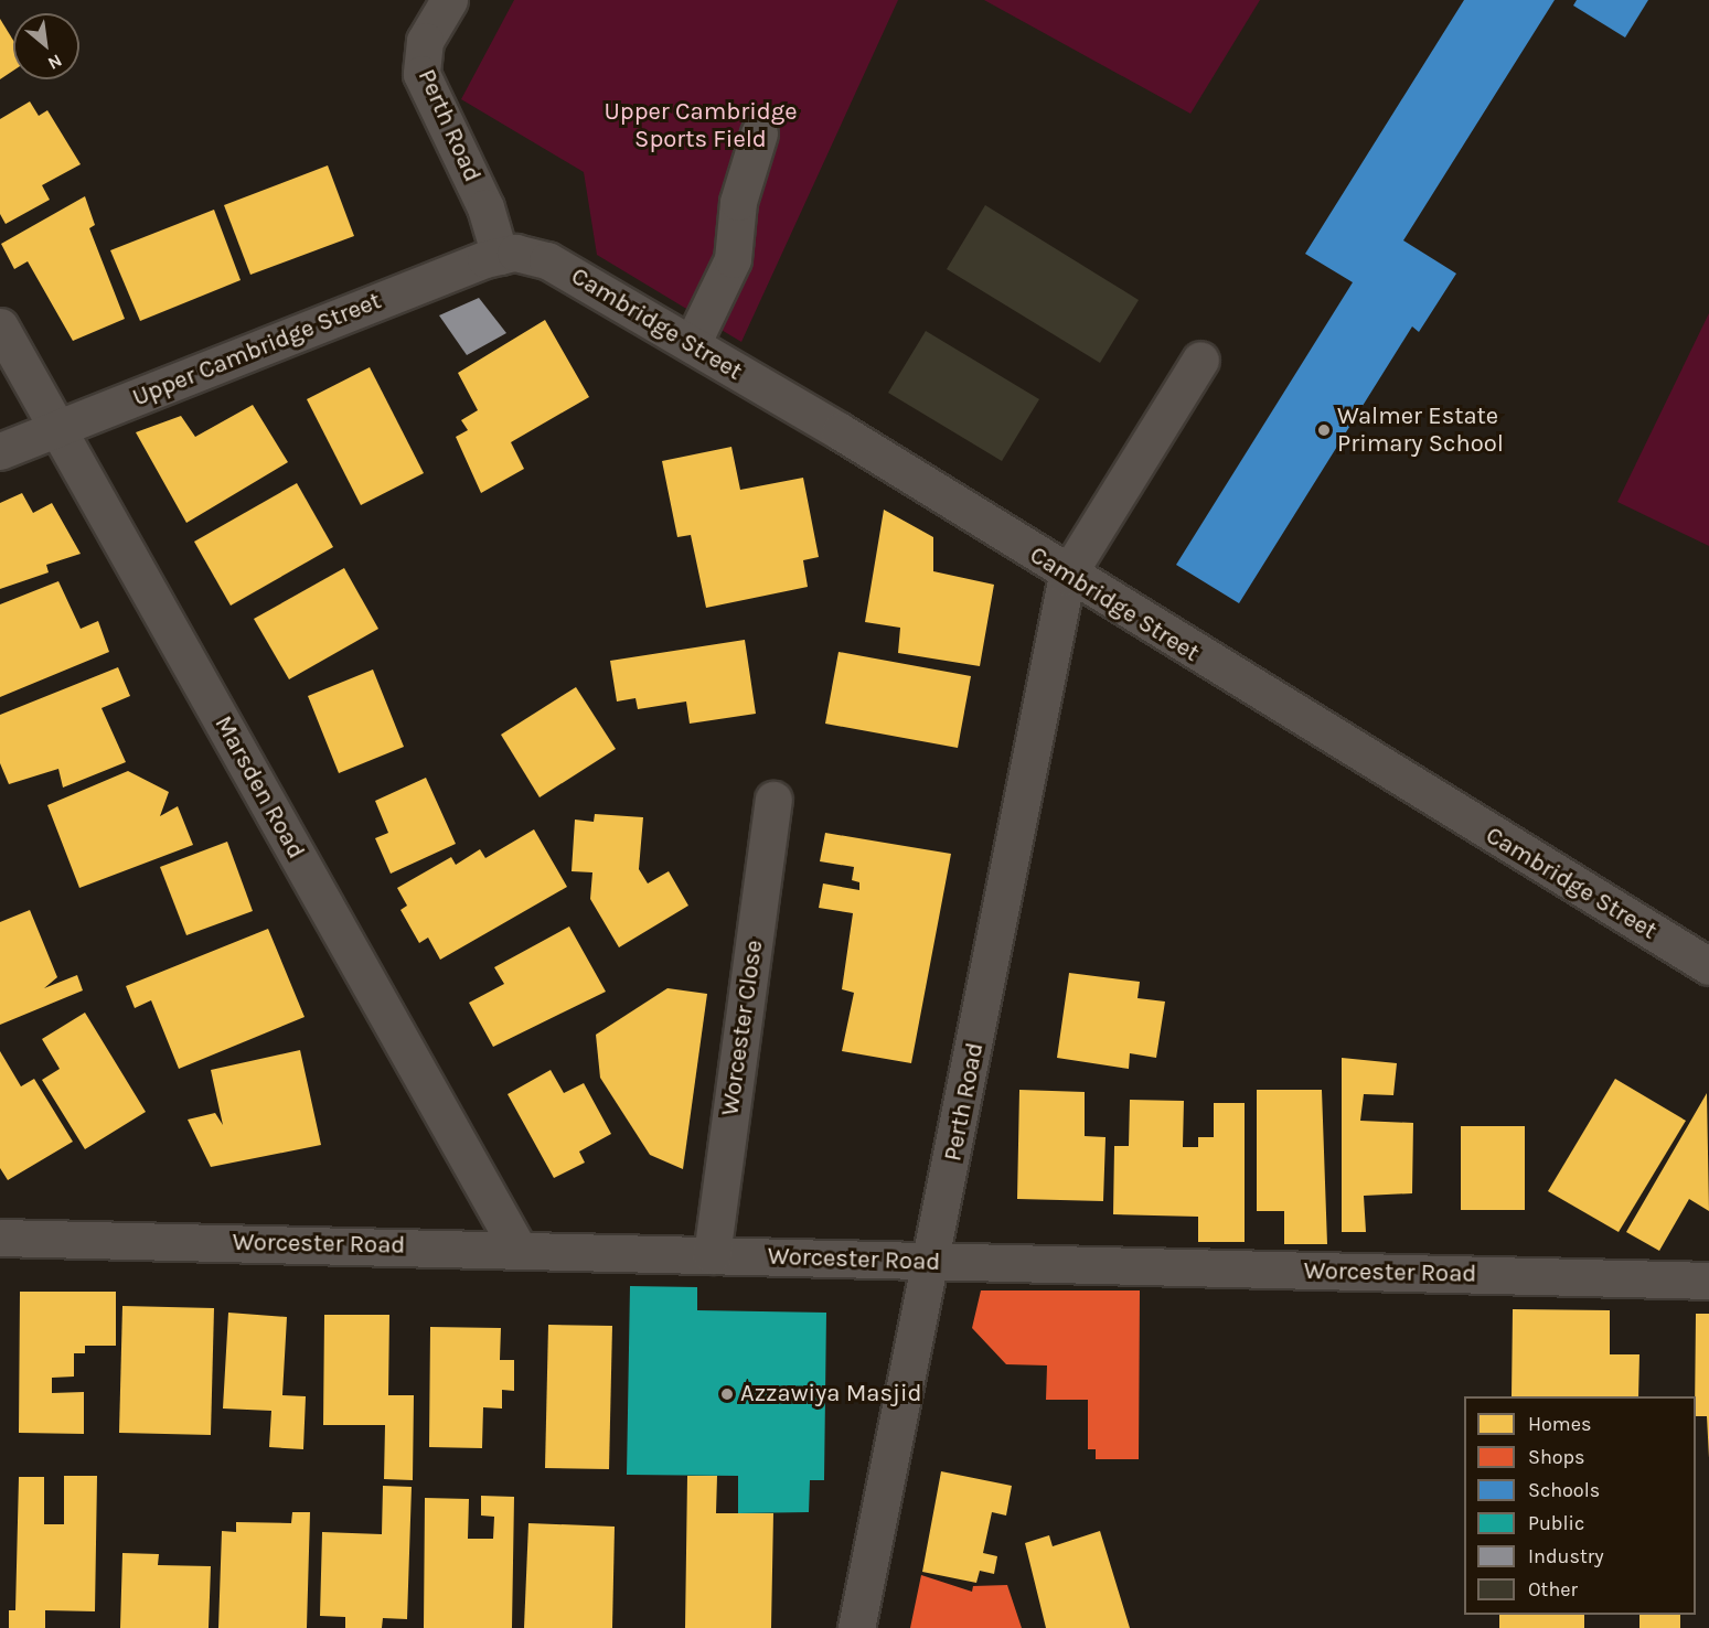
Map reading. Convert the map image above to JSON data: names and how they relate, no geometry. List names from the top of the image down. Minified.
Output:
{"streets":{"street":["Perth Road","Cambridge Street","Upper Cambridge Street","Marsden Road","Worcester Close","Worcester Road"]},"crossings":[["Perth Road","Cambridge Street"],["Perth Road","Upper Cambridge Street"],["Perth Road","Worcester Road"],["Cambridge Street","Upper Cambridge Street"],["Upper Cambridge Street","Marsden Road"],["Marsden Road","Worcester Road"],["Worcester Close","Worcester Road"]],"parks":["Upper Cambridge Sports Field"],"places":["Walmer Estate Primary School","Azzawiya Masjid"],"legend":["Homes","Shops","Schools","Public","Industry","Other"],"north":"bottom right"}
